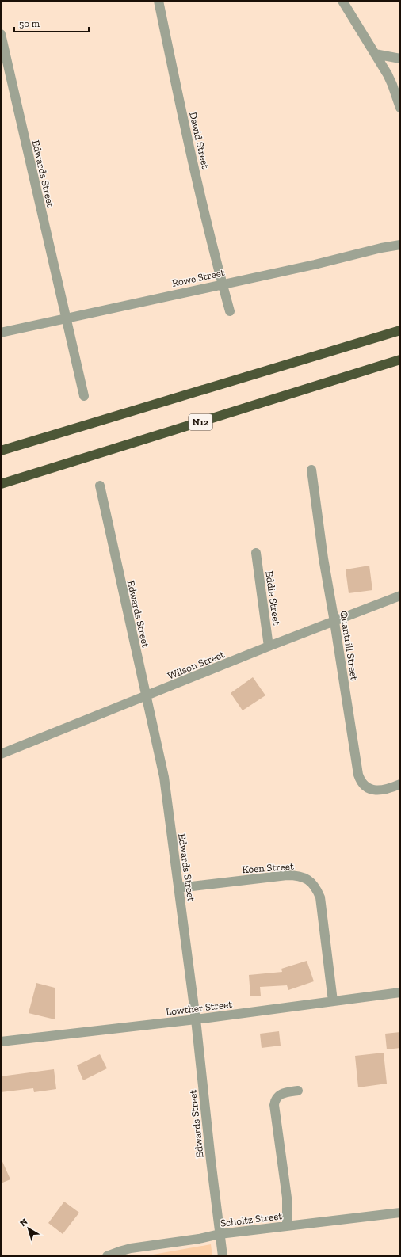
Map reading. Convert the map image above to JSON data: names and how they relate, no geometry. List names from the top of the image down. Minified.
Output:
{"streets":{"highway":["N12"],"street":["Dawid Street","Edwards Street","Rowe Street","Eddie Street","Quantrill Street","Wilson Street","Koen Street","Lowther Street","Scholtz Street"]},"crossings":[["Dawid Street","Rowe Street"],["Edwards Street","Rowe Street"],["Edwards Street","Wilson Street"],["Edwards Street","Koen Street"],["Edwards Street","Lowther Street"],["Edwards Street","Scholtz Street"],["Eddie Street","Wilson Street"],["Quantrill Street","Wilson Street"],["Koen Street","Lowther Street"]],"scale_bar":"50 m","north":"top left"}
